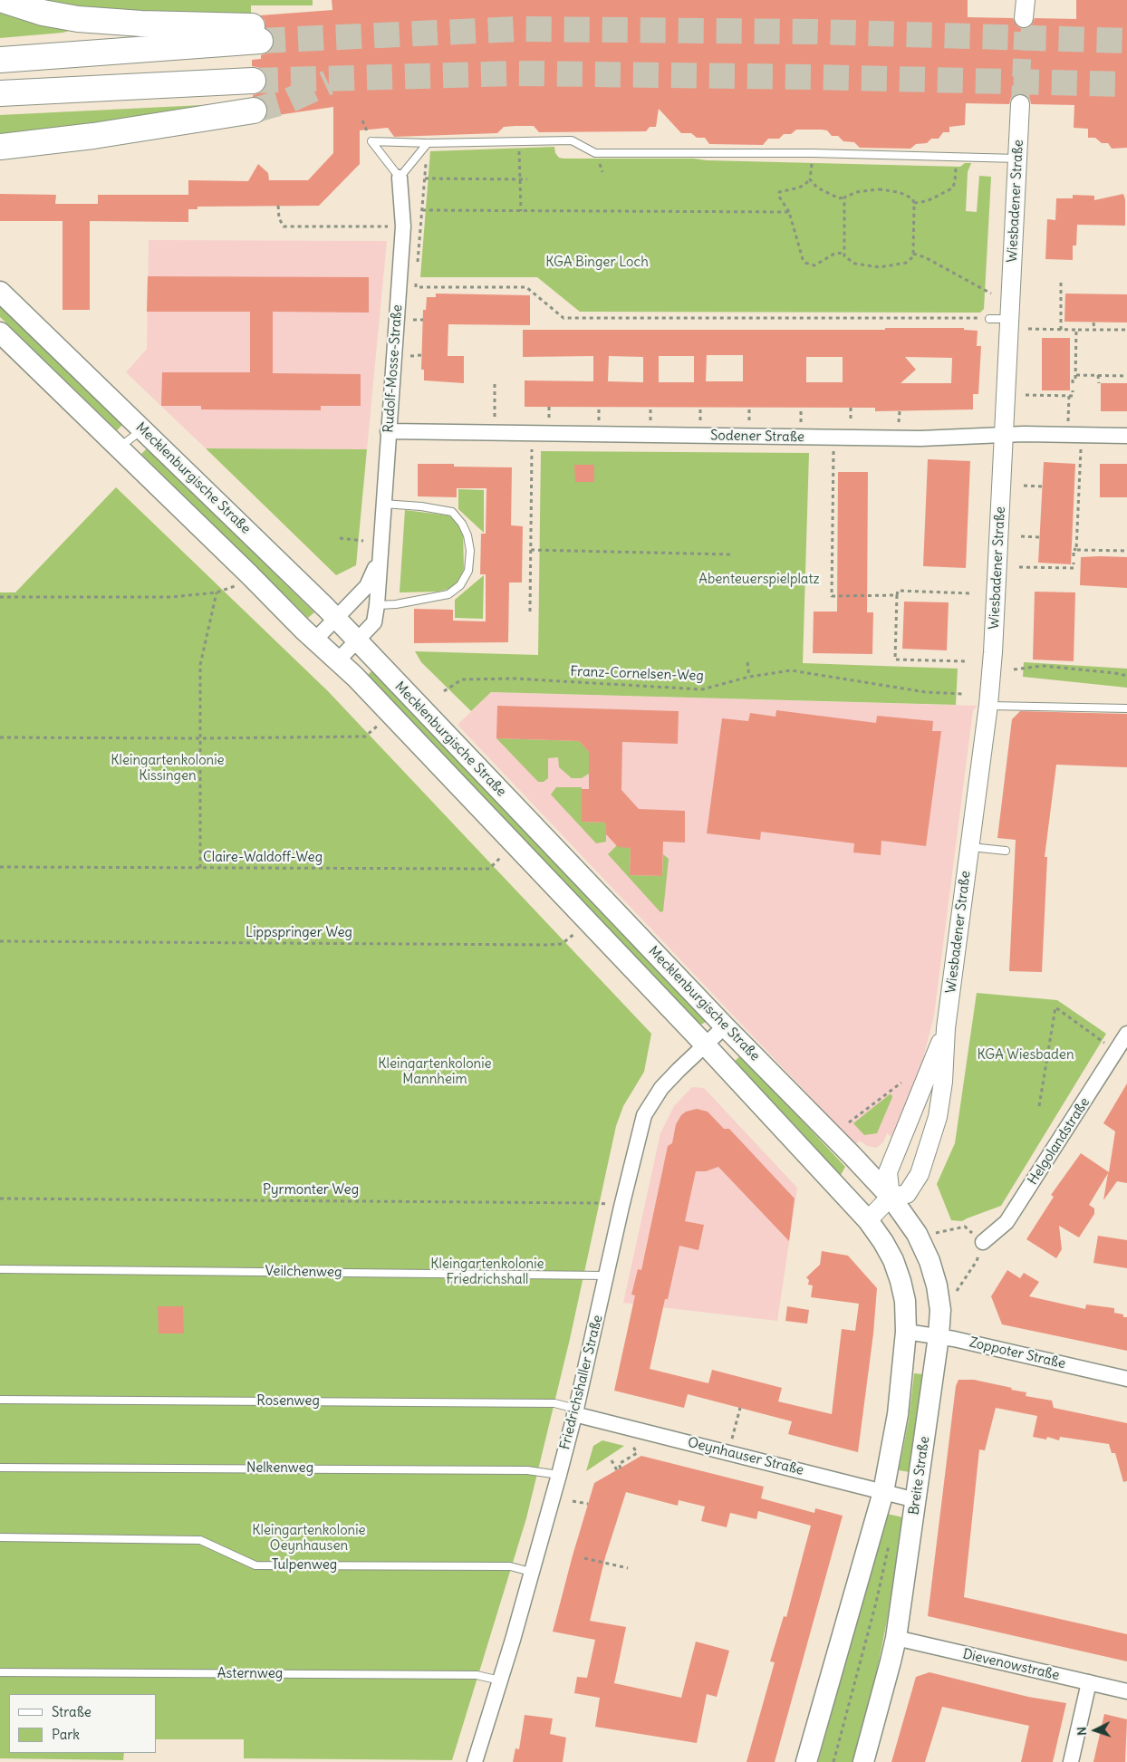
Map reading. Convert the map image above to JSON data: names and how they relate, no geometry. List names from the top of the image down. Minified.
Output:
{"streets":{"main road":["Mecklenburgische Straße","Breite Straße"],"street":["Wiesbadener Straße","Rudolf-Mosse-Straße","Sodener Straße","Helgolandstraße","Zoppoter Straße","Friedrichshaller Straße","Oeynhauser Straße","Dievenowstraße"],"lane":["Veilchenweg","Rosenweg","Nelkenweg","Tulpenweg","Asternweg"],"path":["Franz-Cornelsen-Weg","Claire-Waldoff-Weg","Lippspringer Weg","Pyrmonter Weg"]},"crossings":[["Wiesbadener Straße","Sodener Straße"],["Wiesbadener Straße","Mecklenburgische Straße"],["Wiesbadener Straße","Breite Straße"],["Rudolf-Mosse-Straße","Sodener Straße"],["Rudolf-Mosse-Straße","Mecklenburgische Straße"],["Mecklenburgische Straße","Lippspringer Weg"],["Mecklenburgische Straße","Friedrichshaller Straße"],["Mecklenburgische Straße","Breite Straße"],["Pyrmonter Weg","Friedrichshaller Straße"],["Veilchenweg","Friedrichshaller Straße"],["Zoppoter Straße","Breite Straße"],["Friedrichshaller Straße","Rosenweg"],["Friedrichshaller Straße","Oeynhauser Straße"],["Friedrichshaller Straße","Nelkenweg"],["Friedrichshaller Straße","Tulpenweg"],["Friedrichshaller Straße","Asternweg"],["Rosenweg","Oeynhauser Straße"],["Oeynhauser Straße","Breite Straße"],["Breite Straße","Dievenowstraße"]],"parks":["KGA Binger Loch","Abenteuerspielplatz","Kleingartenkolonie Kissingen","KGA Wiesbaden","Kleingartenkolonie Mannheim","Kleingartenkolonie Friedrichshall","Kleingartenkolonie Oeynhausen"],"legend":["Straße","Park"],"north":"left"}
